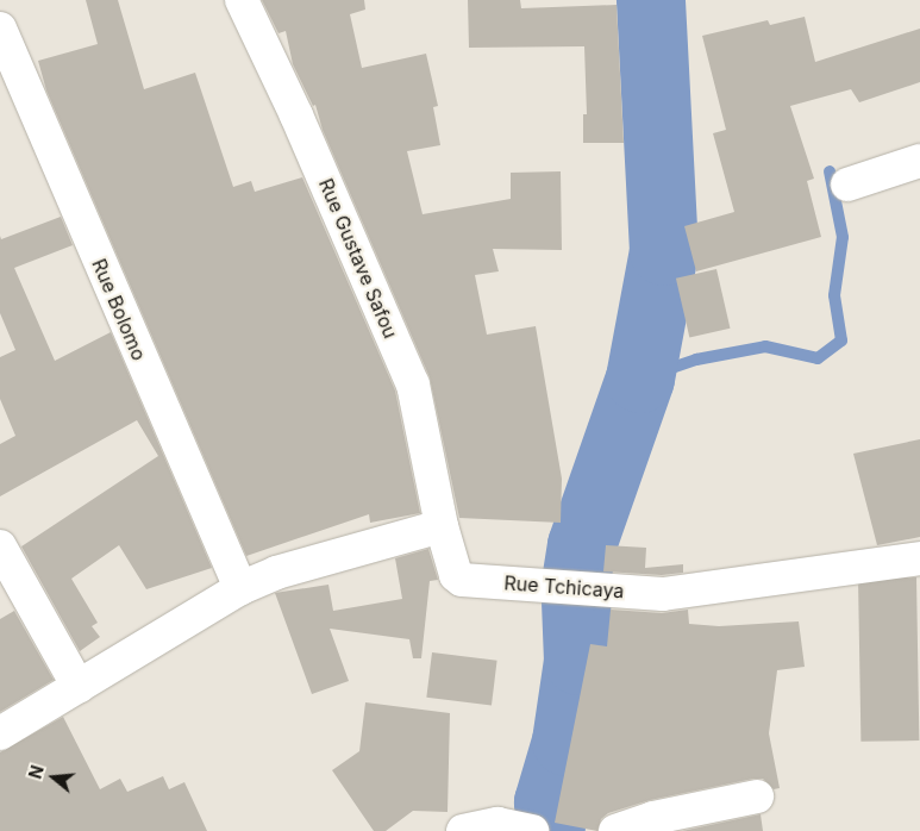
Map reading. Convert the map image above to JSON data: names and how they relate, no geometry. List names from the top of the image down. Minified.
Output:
{"streets":{"street":["Rue Gustave Safou","Rue Bolomo","Rue Tchicaya"]},"crossings":[["Rue Gustave Safou","Rue Tchicaya"]],"north":"left"}
